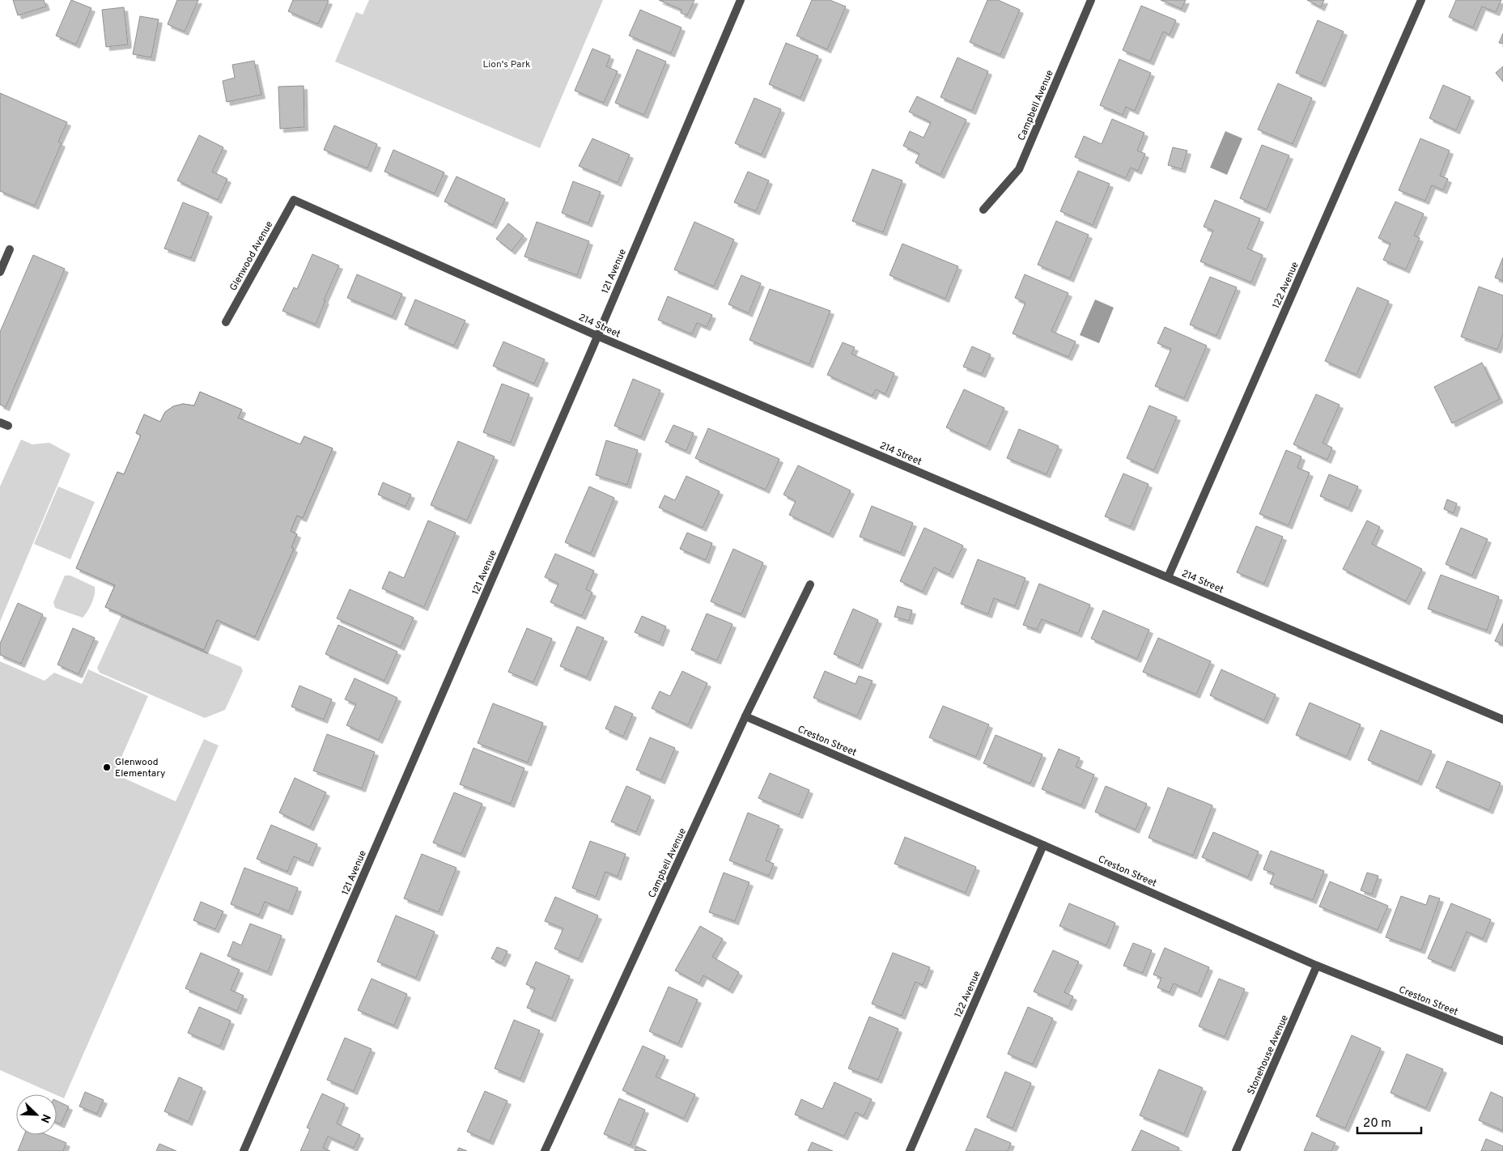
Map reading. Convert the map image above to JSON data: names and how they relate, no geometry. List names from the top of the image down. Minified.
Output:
{"streets":{"street":["Campbell Avenue","Glenwood Avenue","121 Avenue","122 Avenue","214 Street","Creston Street","Stonehouse Avenue"]},"crossings":[["Campbell Avenue","Creston Street"],["Glenwood Avenue","214 Street"],["121 Avenue","214 Street"],["122 Avenue","214 Street"],["122 Avenue","Creston Street"],["Creston Street","Stonehouse Avenue"]],"parks":["Lion's Park"],"places":["Glenwood Elementary"],"scale_bar":"20 m","north":"bottom right"}
